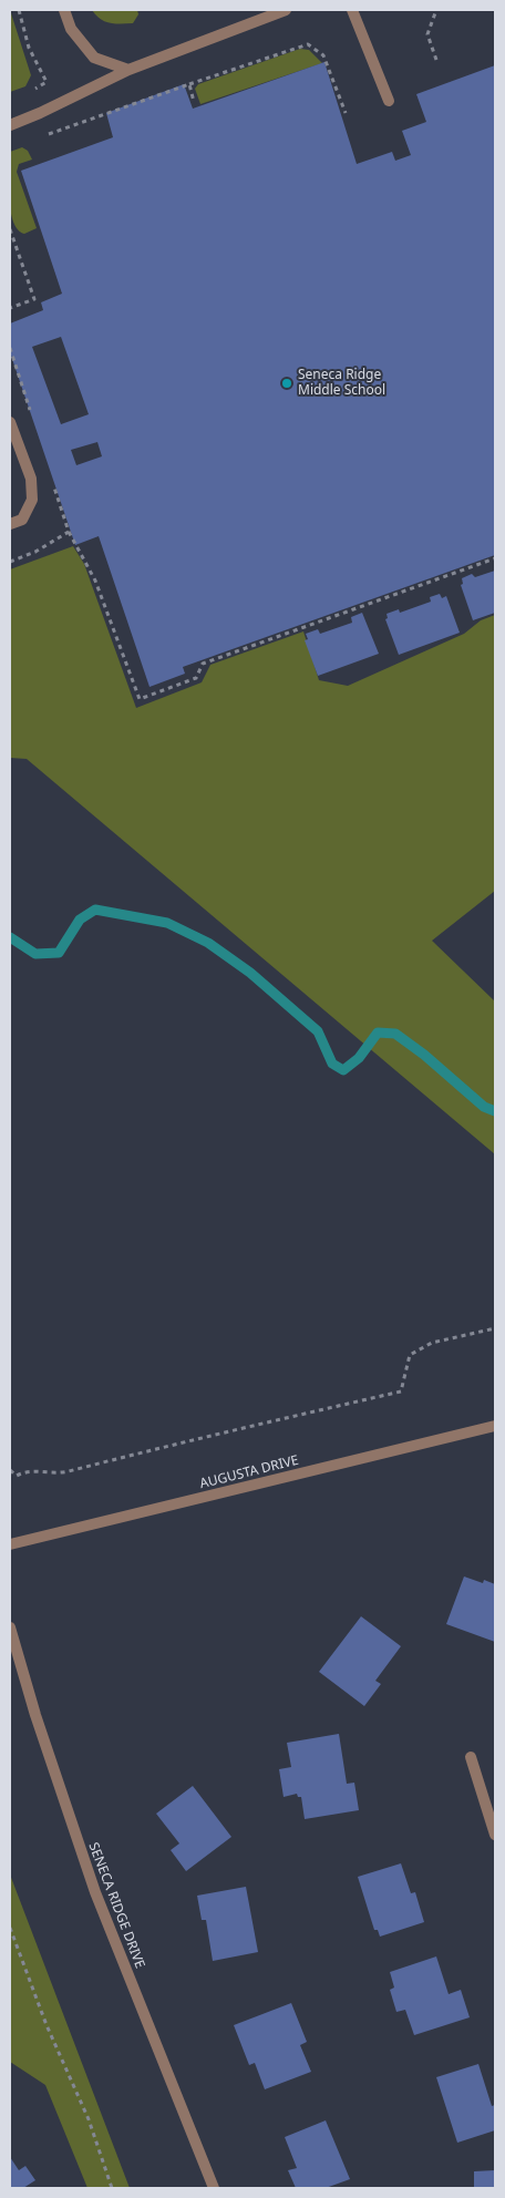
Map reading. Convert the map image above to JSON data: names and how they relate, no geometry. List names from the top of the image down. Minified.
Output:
{"streets":{"street":["AUGUSTA DRIVE","SENECA RIDGE DRIVE"]},"places":["Seneca Ridge Middle School"]}
